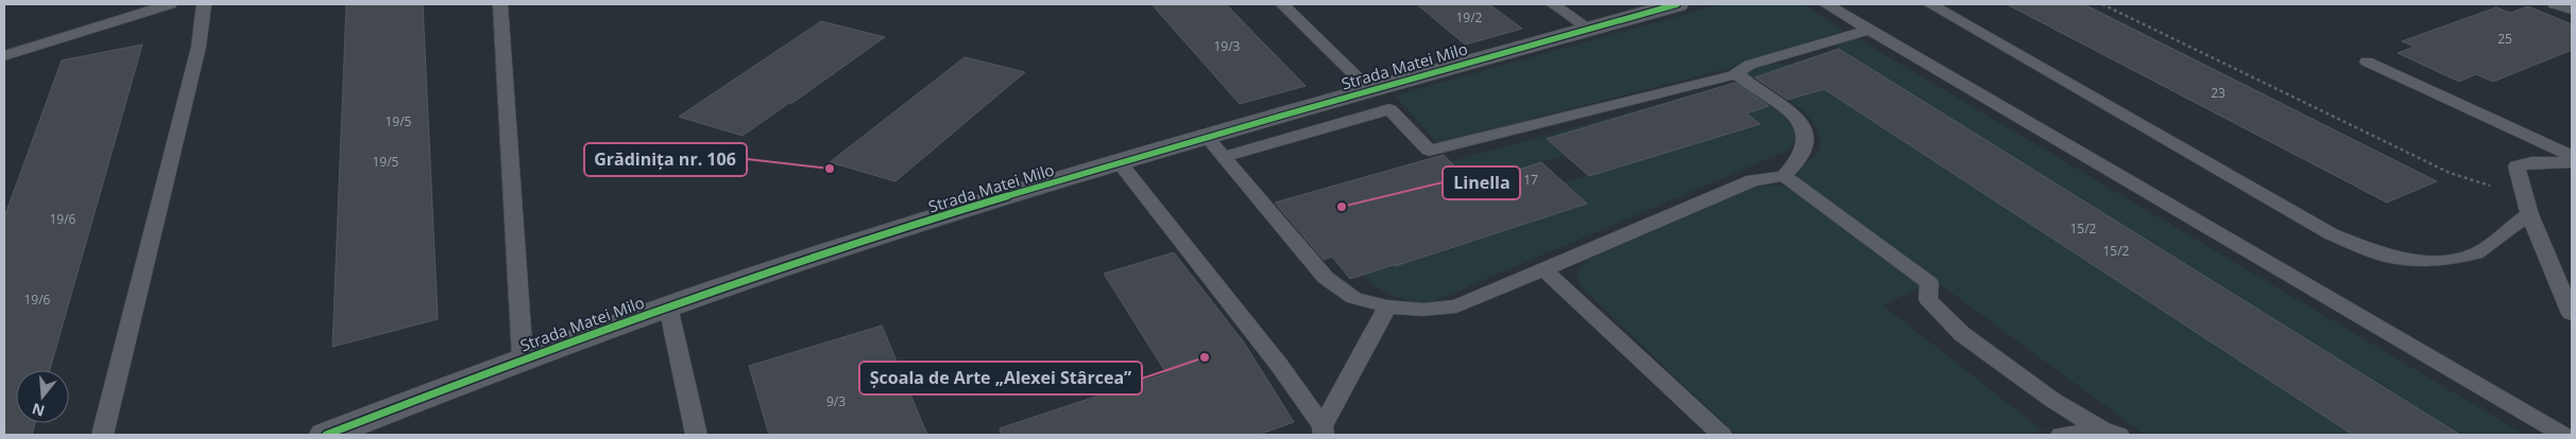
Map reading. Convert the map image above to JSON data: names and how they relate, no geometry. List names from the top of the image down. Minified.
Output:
{"streets":{"street":["Strada Matei Milo"]},"places":["Grădinița nr. 106","Linella","Școala de Arte „Alexei Stârcea”"],"house_numbers":["19/2","25","19/3","23","19/5","19/5","17","19/6","15/2","15/2","19/6","9/3"],"north":"bottom"}
